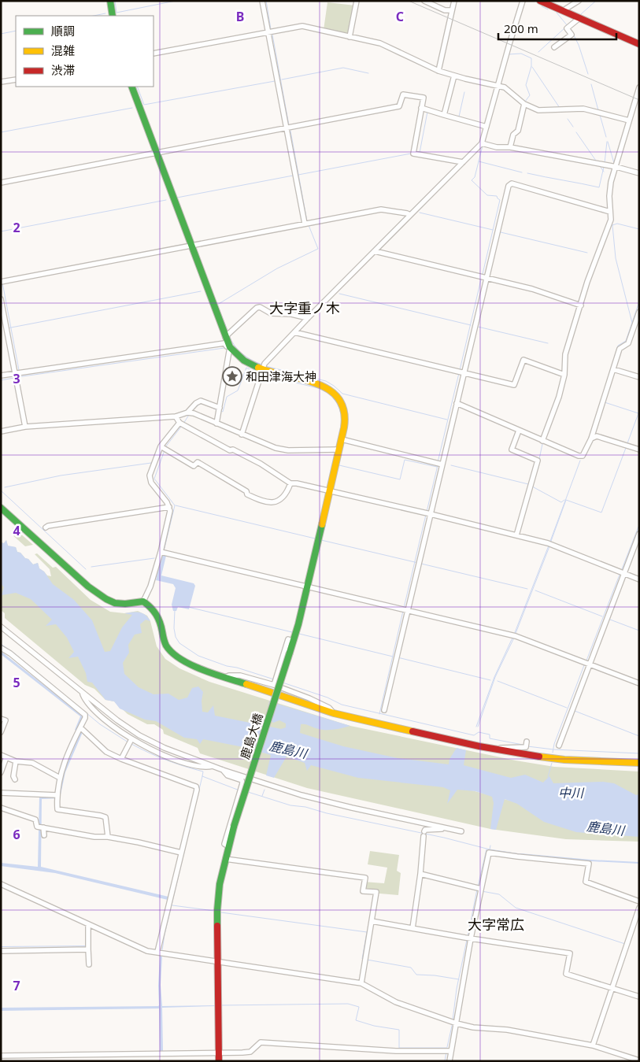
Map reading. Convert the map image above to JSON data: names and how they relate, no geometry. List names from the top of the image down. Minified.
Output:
{"streets":{"main road":["鹿島大橋"]},"districts":["大字重ノ木","大字常広"],"water":["鹿島川","中川"],"places":{"place":["和田津海大神"]},"legend":["順調","混雑","渋滞"],"scale_bar":"200 m","grid":{"columns":["B","C"],"rows":["2","3","4","5","6","7"]}}
